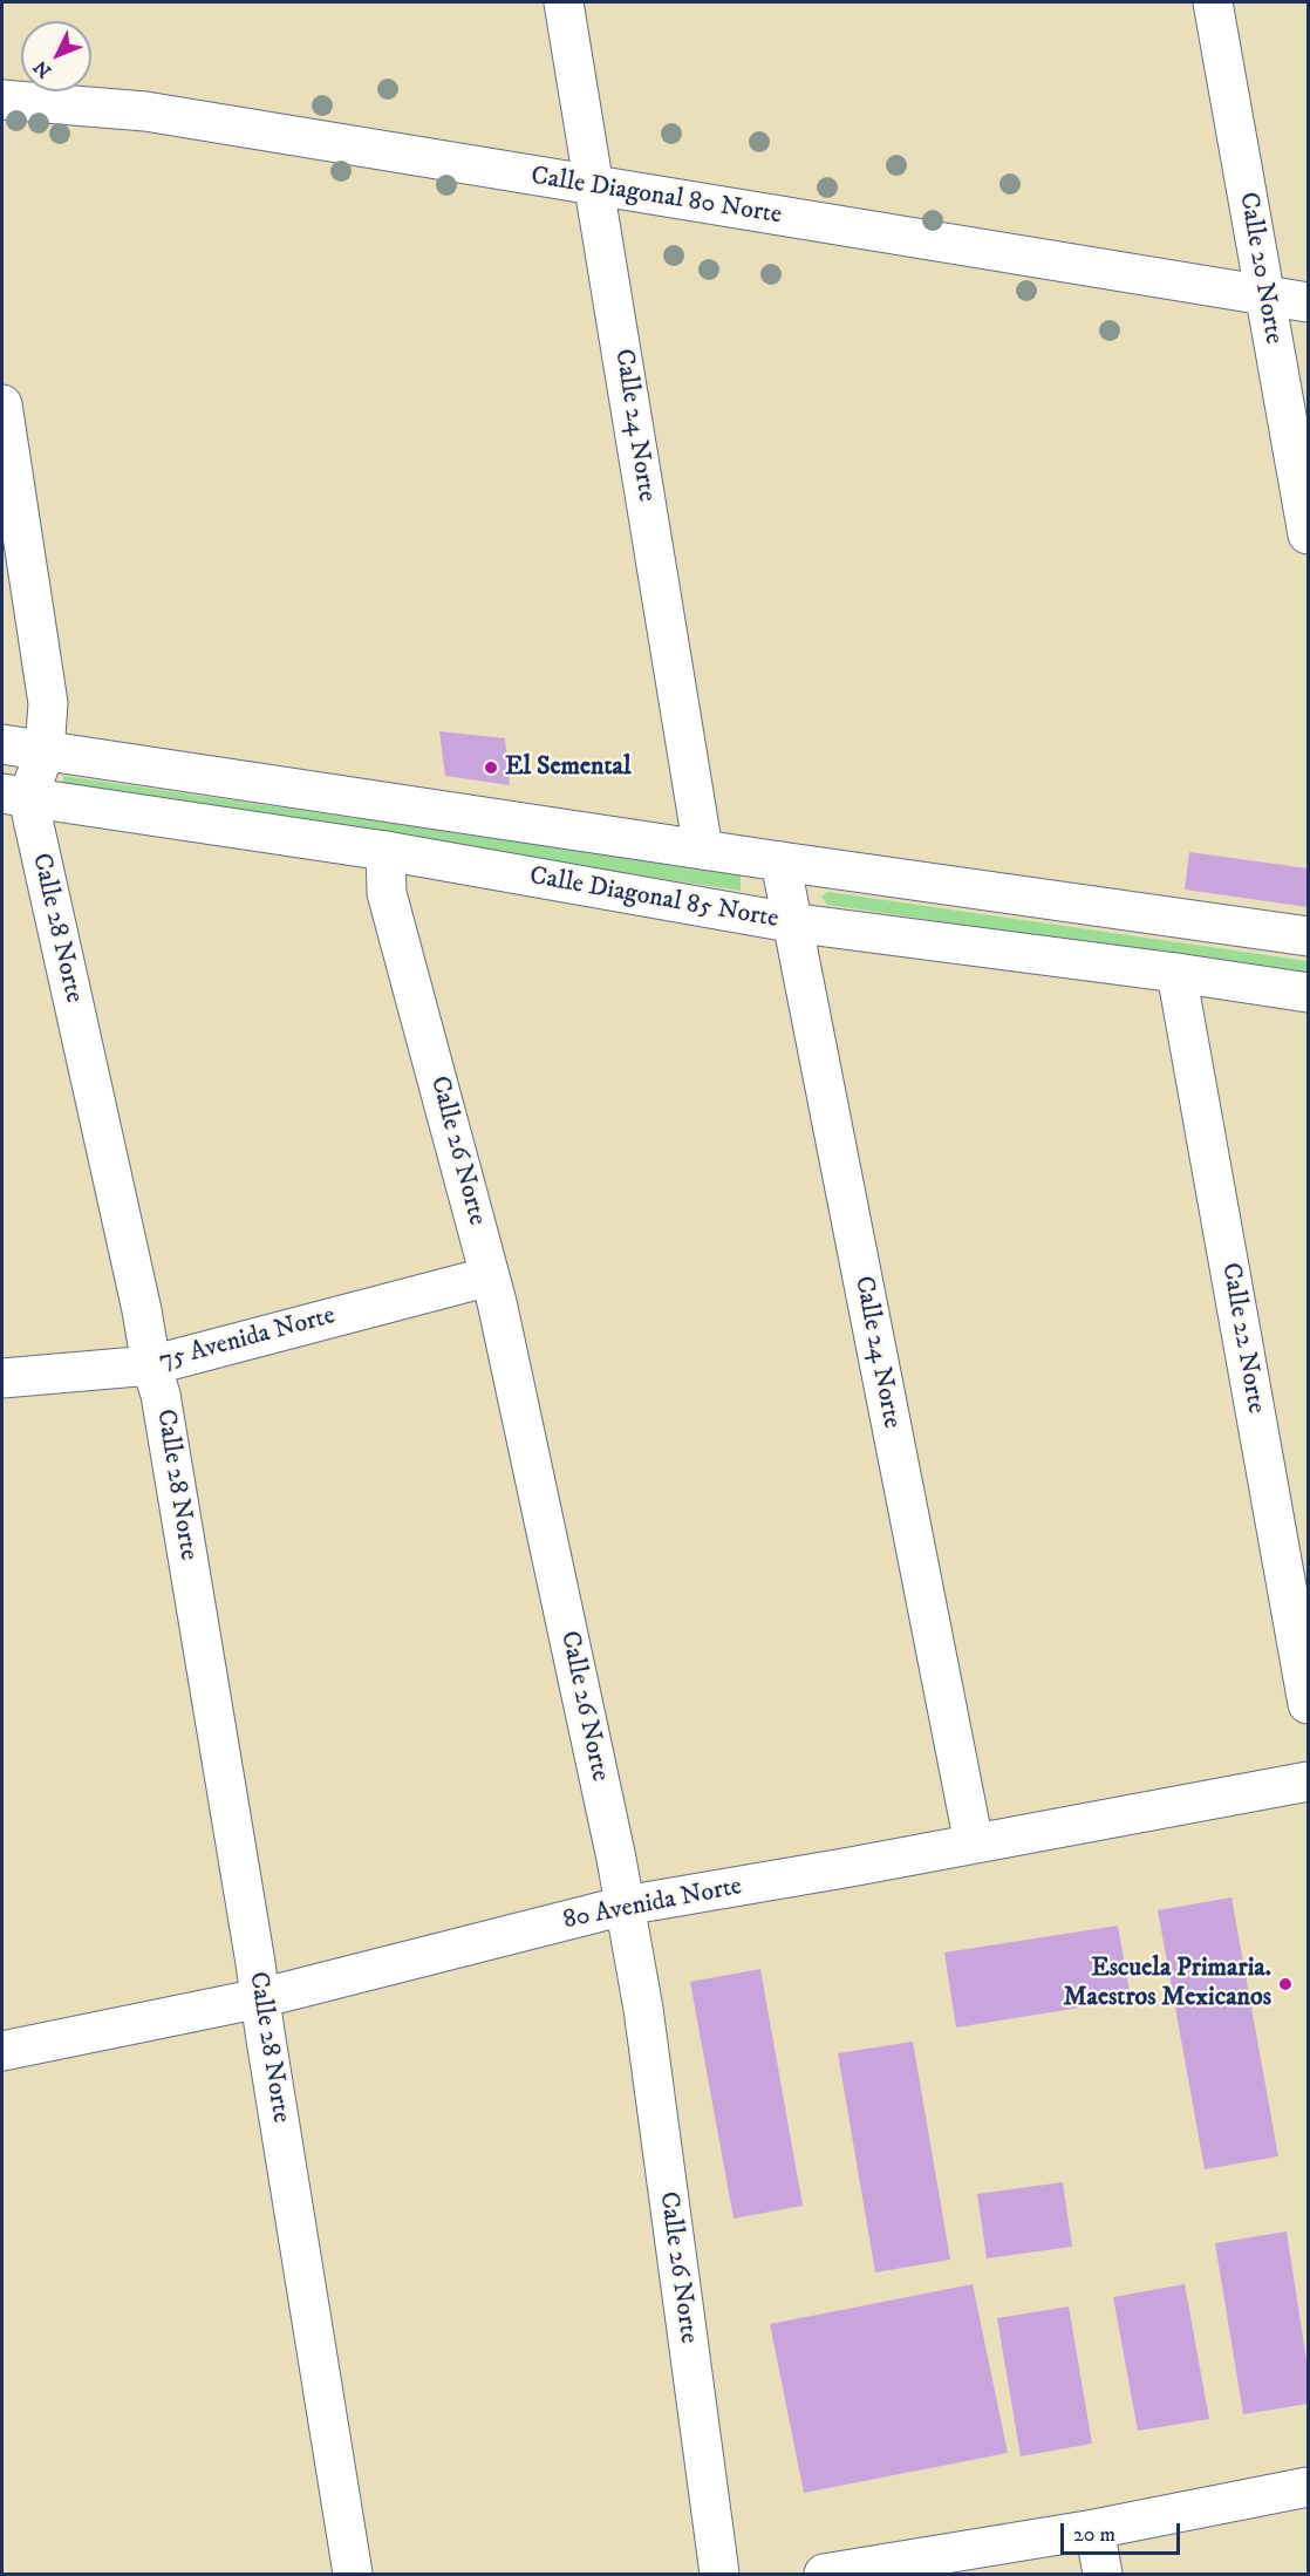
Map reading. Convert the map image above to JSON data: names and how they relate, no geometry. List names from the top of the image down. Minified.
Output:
{"streets":{"street":["Calle Diagonal 80 Norte","Calle 20 Norte","Calle 24 Norte","Calle Diagonal 85 Norte","Calle 28 Norte","Calle 26 Norte","Calle 22 Norte","75 Avenida Norte","80 Avenida Norte"]},"crossings":[["Calle Diagonal 80 Norte","Calle 20 Norte"],["Calle Diagonal 80 Norte","Calle 24 Norte"],["Calle 24 Norte","Calle Diagonal 85 Norte"],["Calle 24 Norte","80 Avenida Norte"],["Calle Diagonal 85 Norte","Calle 28 Norte"],["Calle Diagonal 85 Norte","Calle 26 Norte"],["Calle Diagonal 85 Norte","Calle 22 Norte"],["Calle 28 Norte","75 Avenida Norte"],["Calle 28 Norte","80 Avenida Norte"],["Calle 26 Norte","75 Avenida Norte"],["Calle 26 Norte","80 Avenida Norte"]],"places":["El Semental","Escuela Primaria. Maestros Mexicanos"],"scale_bar":"20 m","north":"bottom left"}
